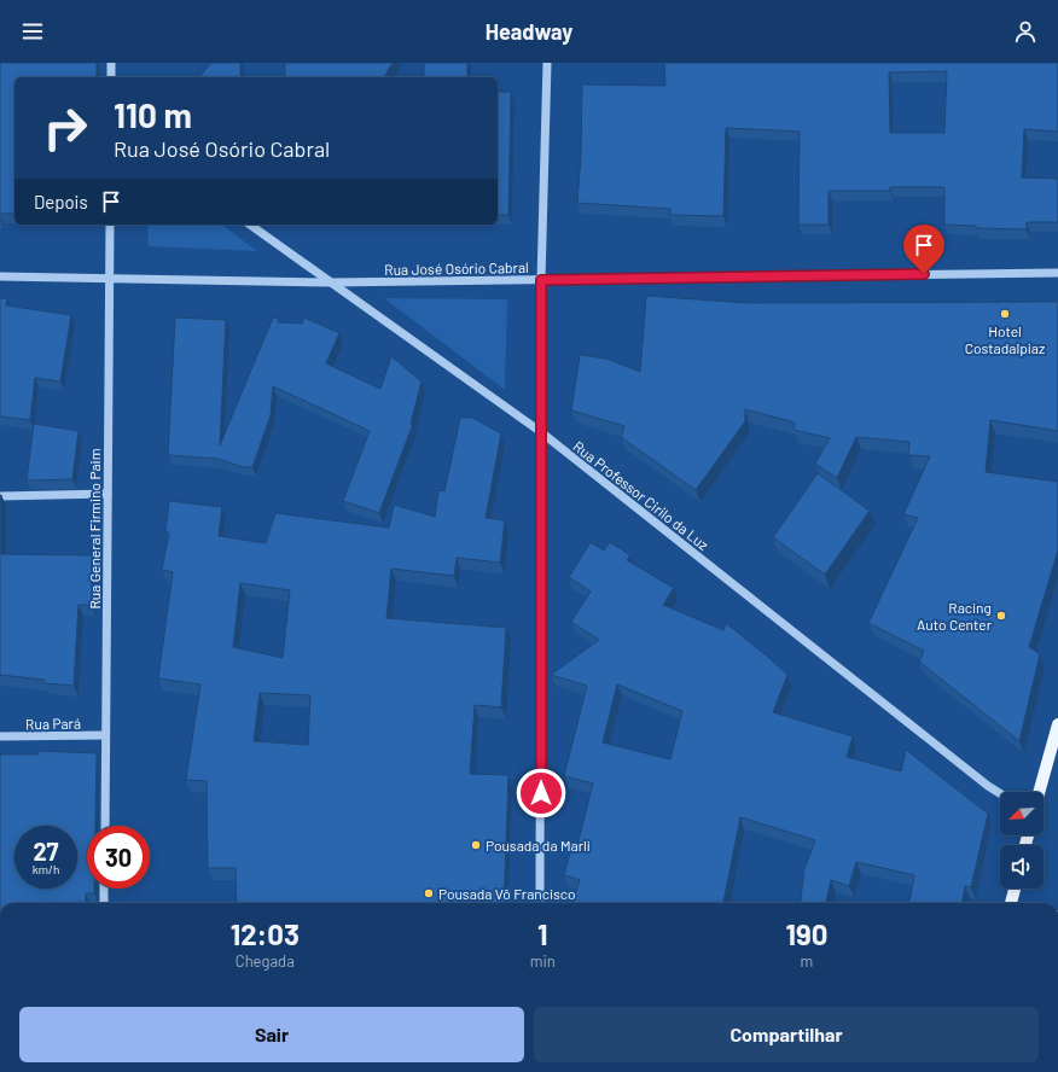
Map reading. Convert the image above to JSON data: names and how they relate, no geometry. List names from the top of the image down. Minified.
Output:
{"streets":{"street":["Rua José Osório Cabral","Rua Professor Cirilo da Luz","Rua General Firmino Paim","Rua Pará"]},"crossings":[["Rua José Osório Cabral","Rua Professor Cirilo da Luz"],["Rua José Osório Cabral","Rua General Firmino Paim"],["Rua General Firmino Paim","Rua Pará"]],"places":["Hotel Costadalpiaz","Racing Auto Center","Pousada da Marli","Pousada Vô Francisco"],"north":"bottom left","page":{"header":"Headway","turn":["110 m","Rua José Osório Cabral"],"then":"Depois","speed":"27 km/h","limit":"30","eta":["12:03","Chegada","1","min","190","m"],"buttons":["Sair","Compartilhar"]}}
